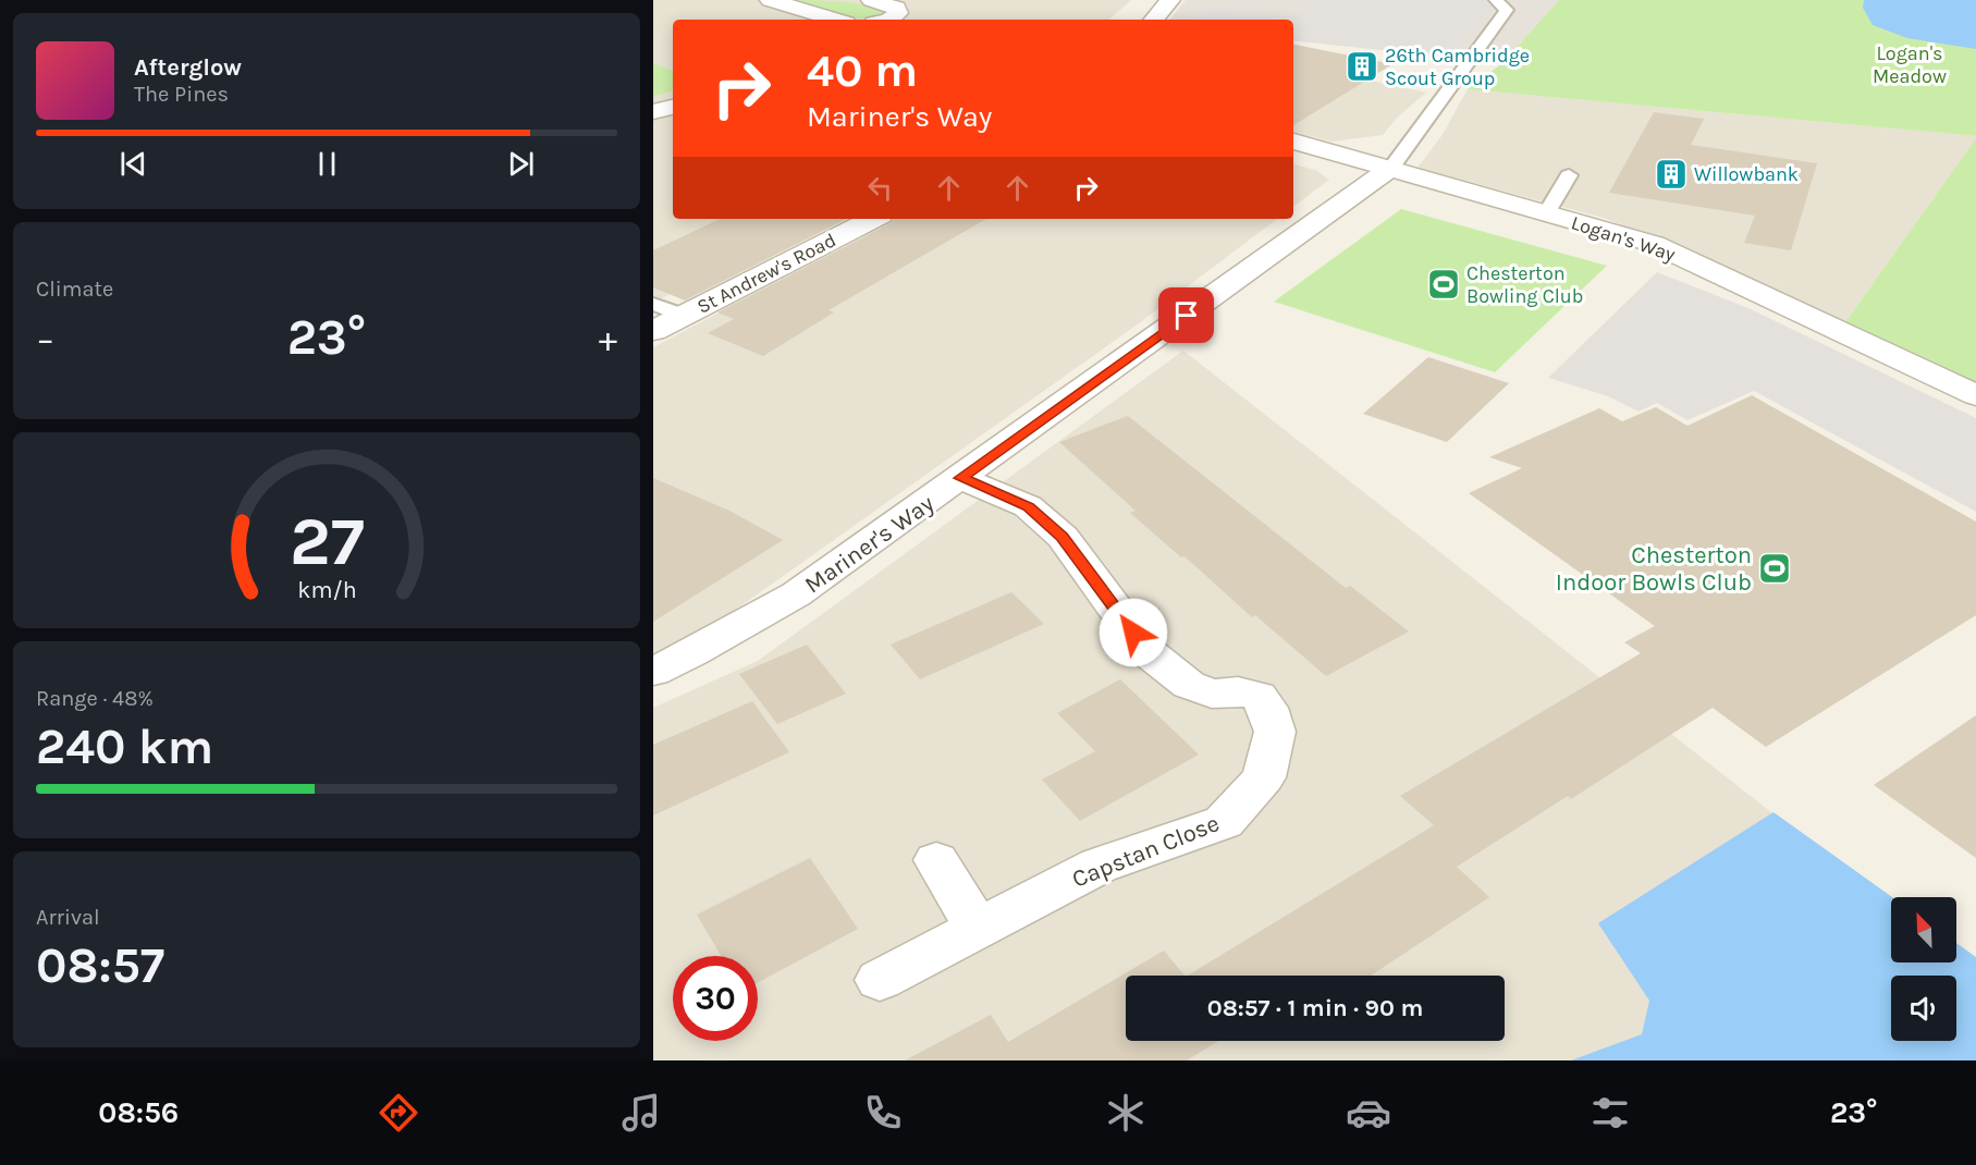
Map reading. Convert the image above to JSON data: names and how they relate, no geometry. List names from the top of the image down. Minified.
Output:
{"streets":{"street":["Logan's Way","St Andrew's Road","Mariner's Way","Capstan Close"]},"crossings":[["Logan's Way","Mariner's Way"],["Mariner's Way","Capstan Close"]],"parks":["Logan's Meadow"],"places":{"building":["26th Cambridge Scout Group","Willowbank"],"sports":["Chesterton Bowling Club","Chesterton Indoor Bowls Club"]},"north":"top left","page":{"turn":["40 m","Mariner's Way"],"song":["Afterglow","The Pines"],"tile":["Climate",["Range · 48%","240 km"],["Arrival","08:57"]],"heat":["−","23°","+"],"limit":"30","trip":"08:57 · 1 min · 90 m","tabs":["08:56","23°"],"gauge":["27","km/h"]}}
